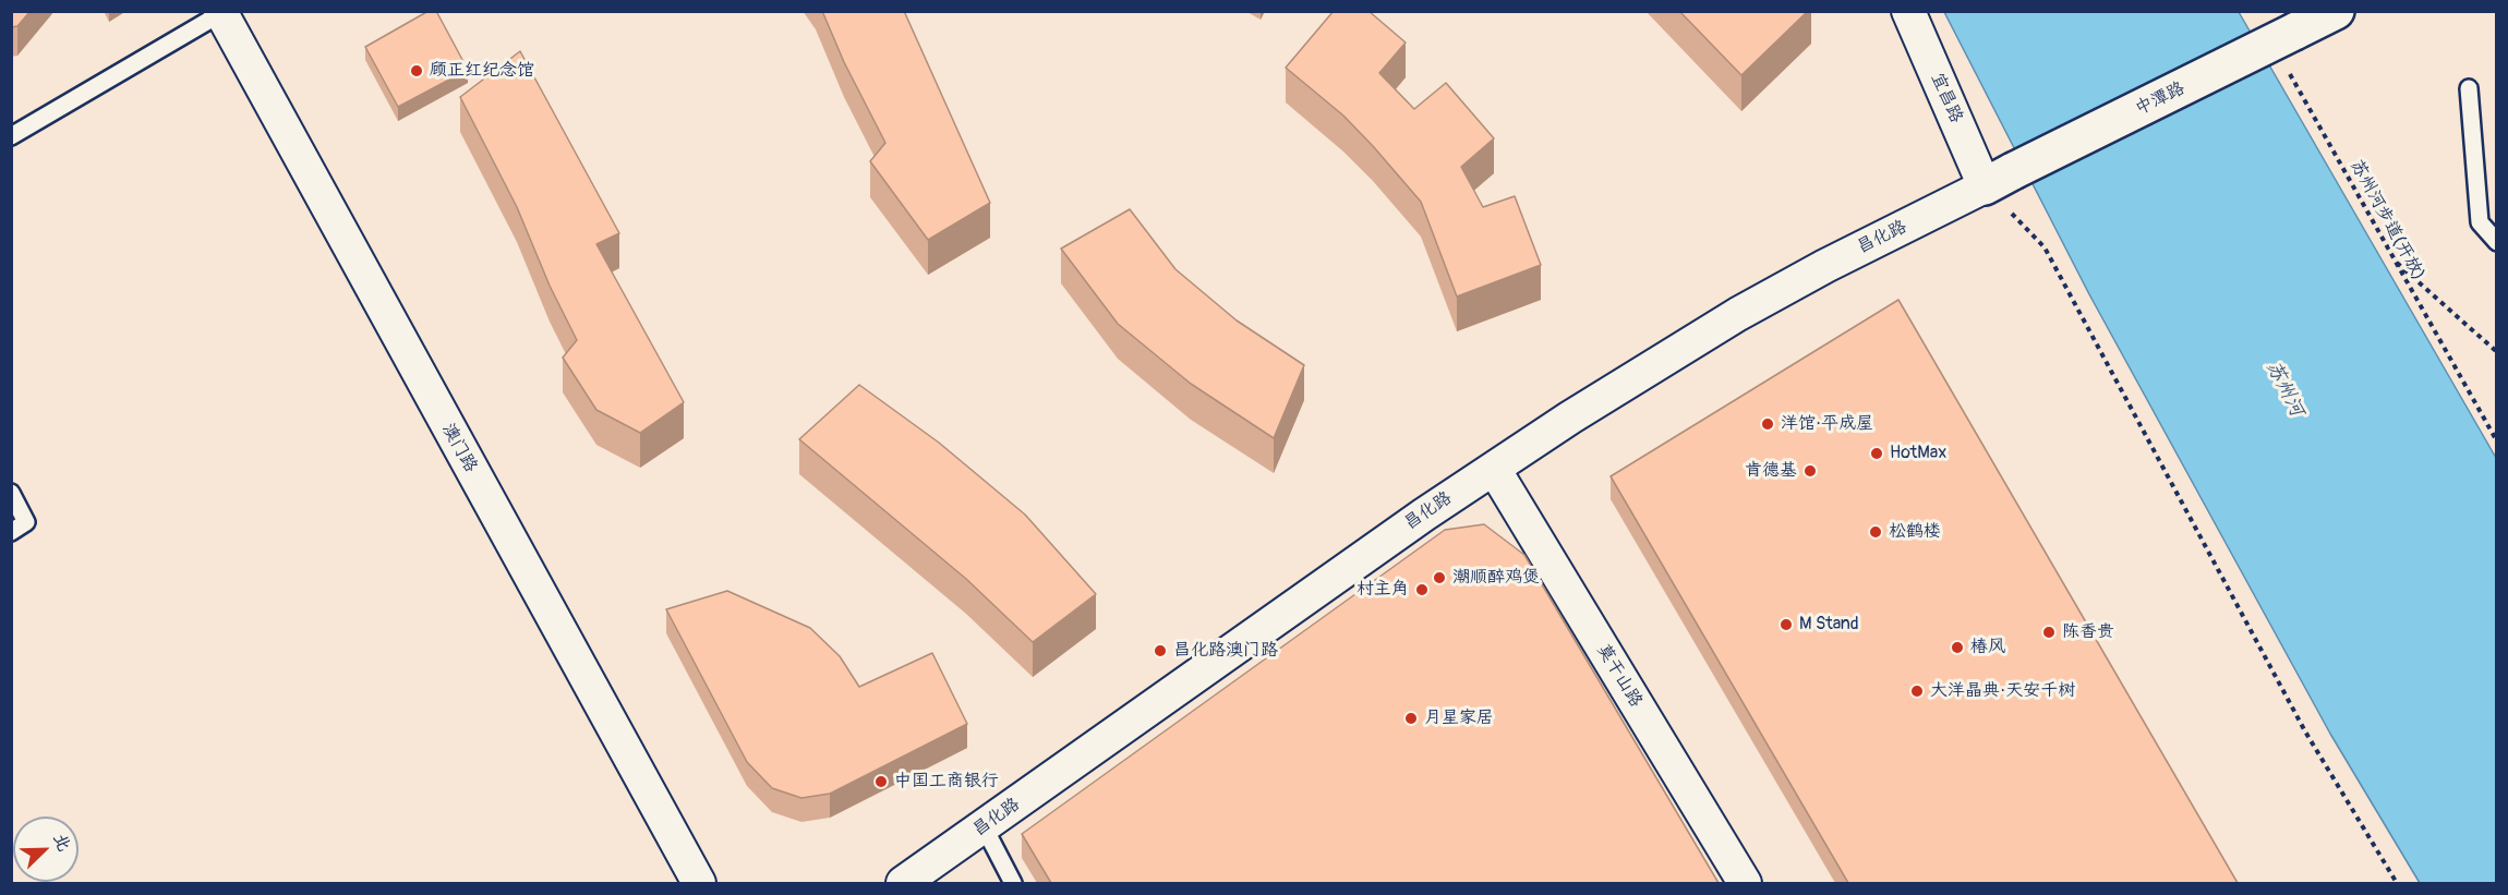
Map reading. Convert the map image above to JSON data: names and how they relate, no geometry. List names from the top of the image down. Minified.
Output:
{"streets":{"street":["宜昌路","中潭路","昌化路","澳门路","莫干山路"],"path":["苏州河步道(开放)"]},"crossings":[["宜昌路","中潭路"],["宜昌路","昌化路"],["中潭路","昌化路"],["昌化路","莫干山路"]],"water":["苏州河"],"places":["顾正红纪念馆","洋馆·平成屋","HotMax","肯德基","松鹤楼","潮顺醉鸡煲","村主角","M Stand","陈香贵","椿风","昌化路澳门路","大洋晶典·天安千树","月星家居","中国工商银行"],"north":"top right"}
